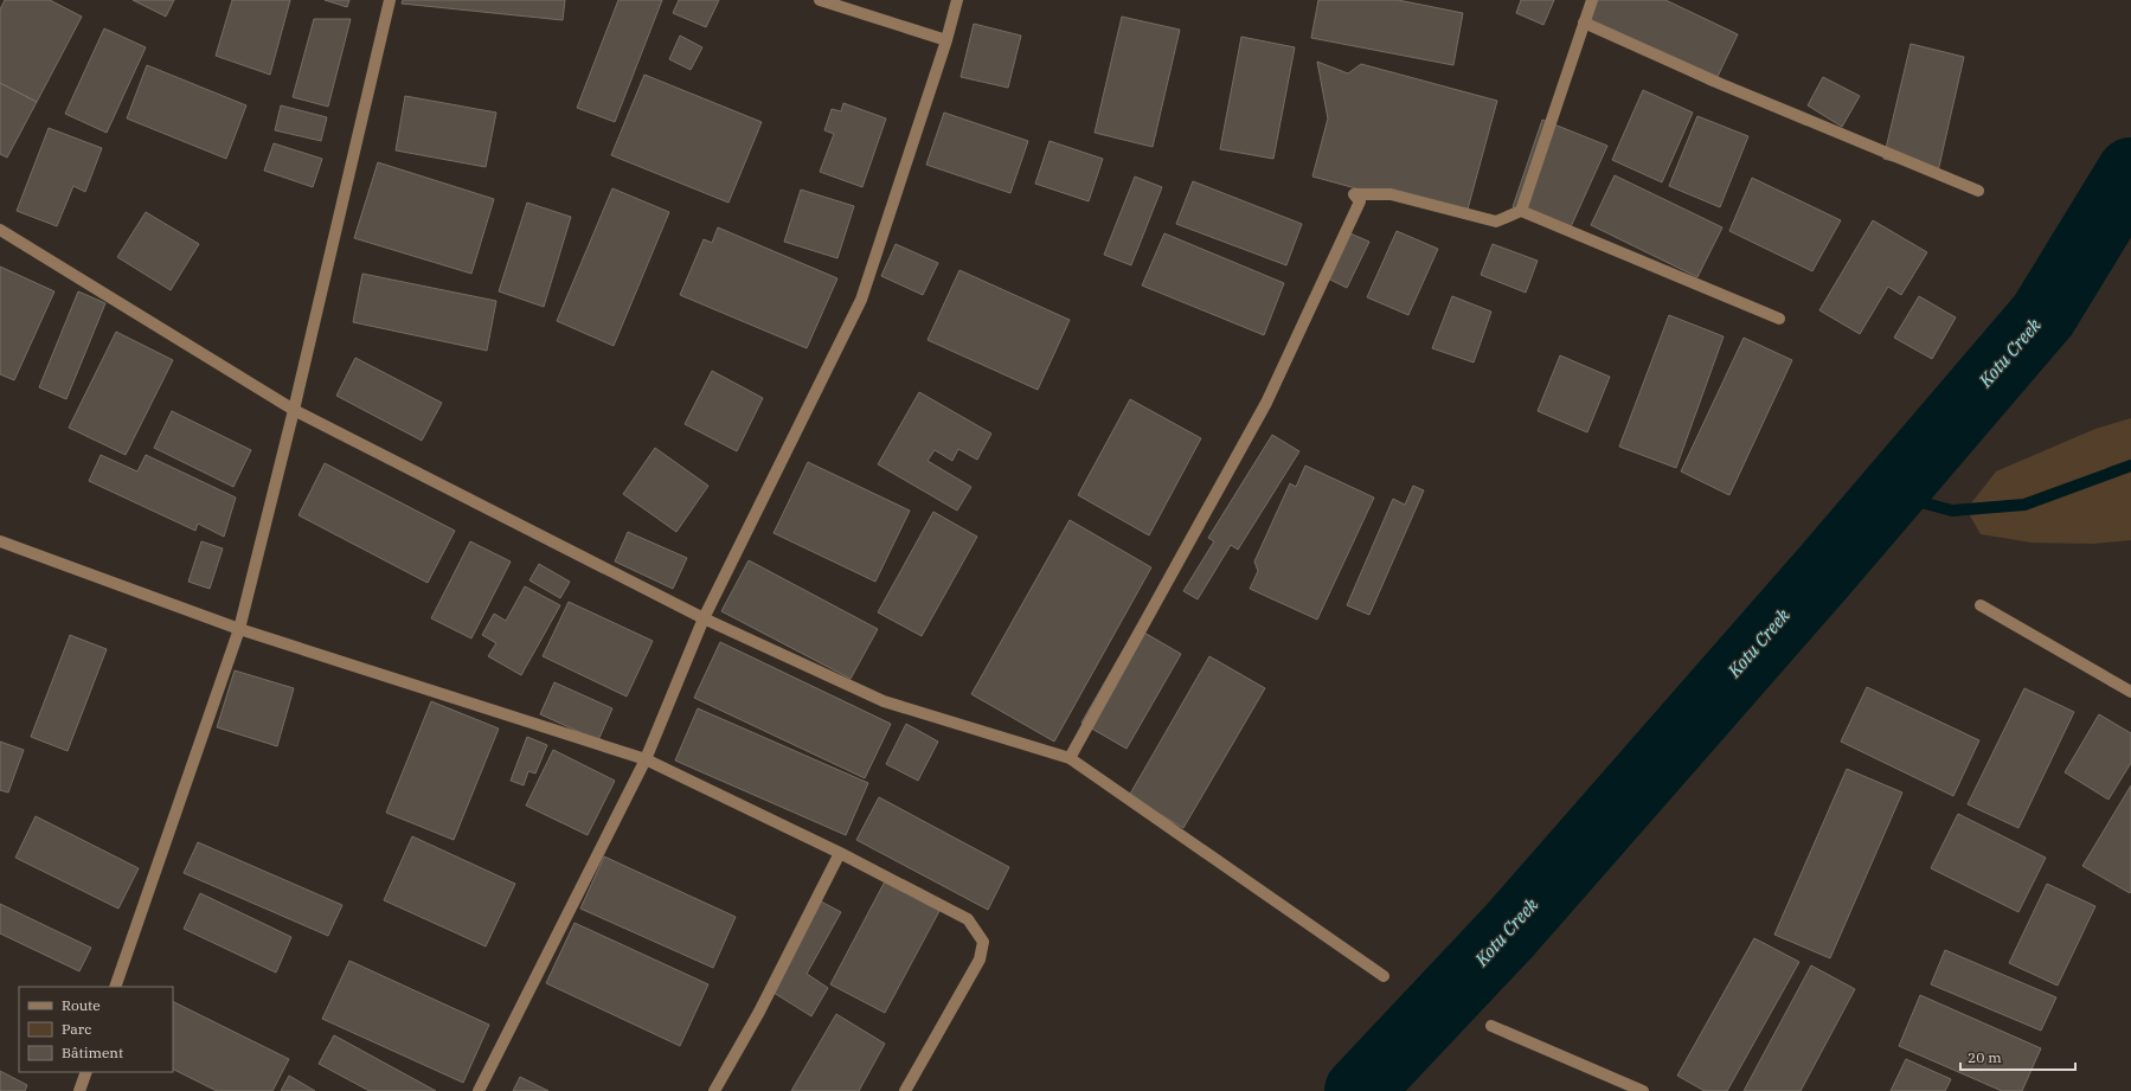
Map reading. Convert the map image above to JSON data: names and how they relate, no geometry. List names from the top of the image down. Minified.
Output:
{"water":["Kotu Creek"],"legend":["Route","Parc","Bâtiment"],"scale_bar":"20 m"}
